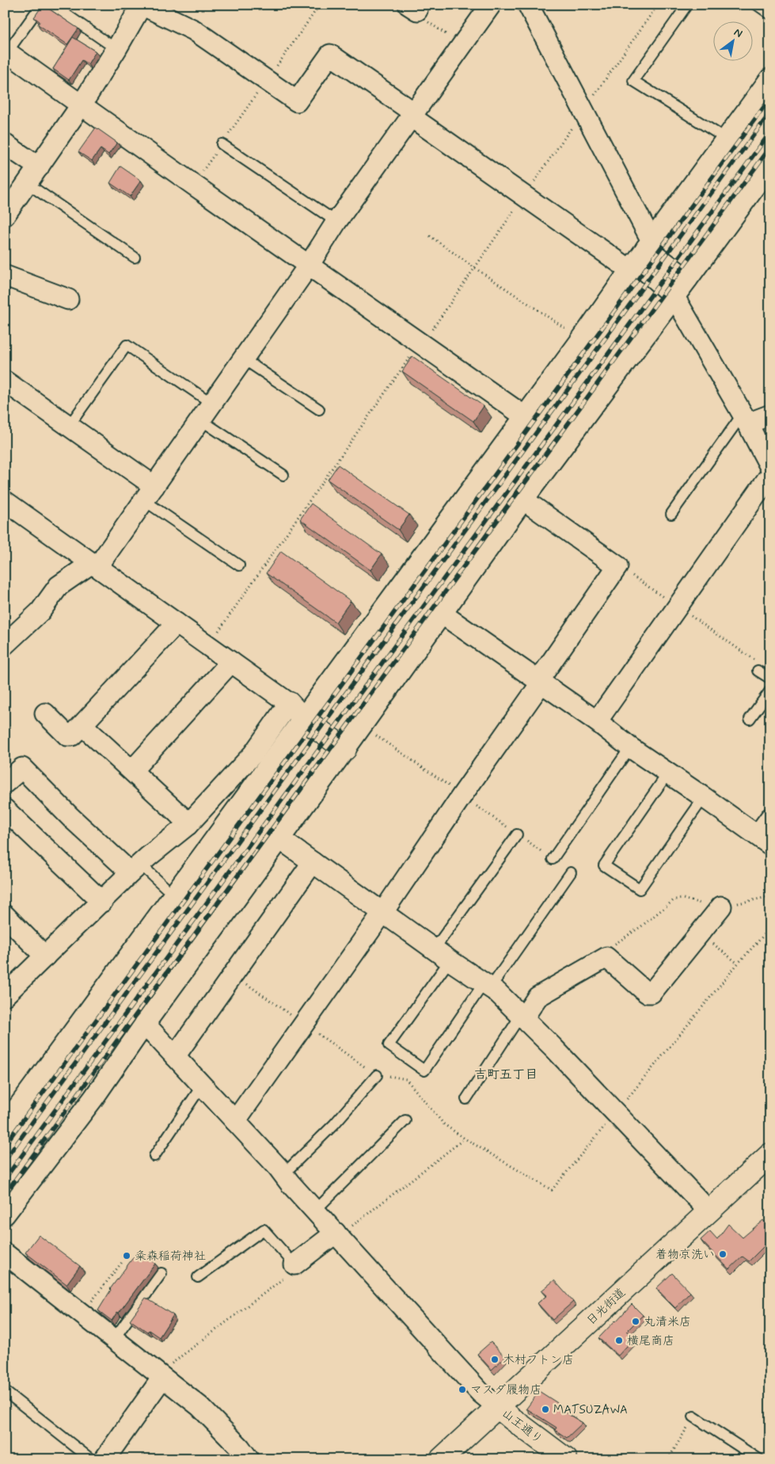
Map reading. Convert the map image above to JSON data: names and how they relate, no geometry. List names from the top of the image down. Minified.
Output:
{"streets":{"main road":["日光街道","山王通り"]},"crossings":[["日光街道","山王通り"]],"districts":["吉町五丁目"],"places":["着物京洗い","粂森稲荷神社","丸清米店","横尾商店","木村フトン店","マスダ履物店","MATSUZAWA"],"north":"top right"}
